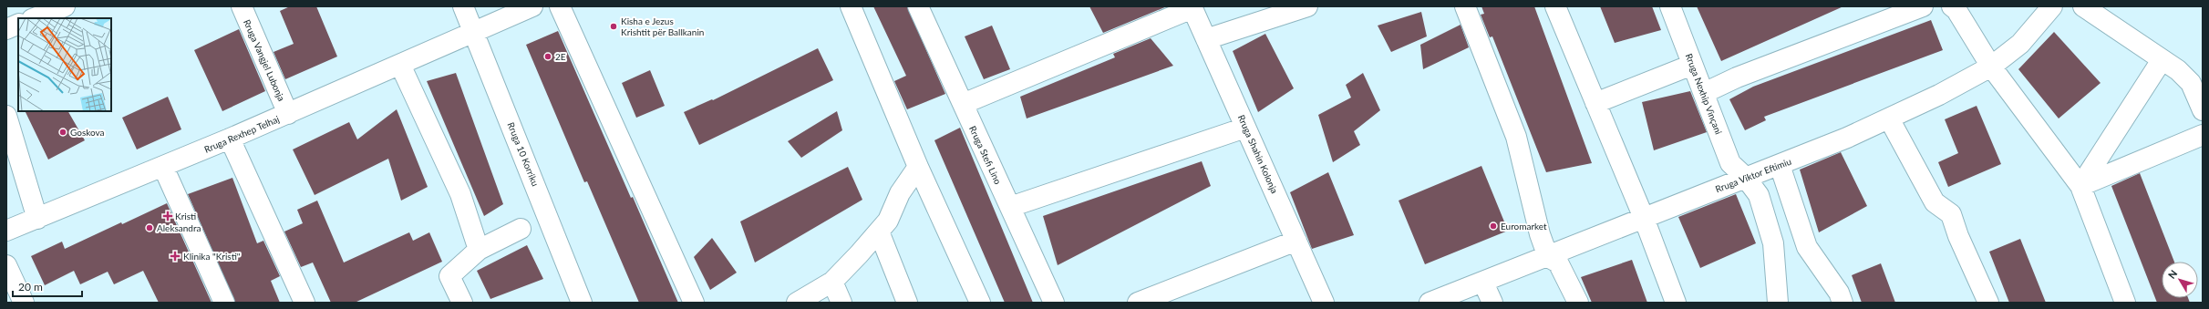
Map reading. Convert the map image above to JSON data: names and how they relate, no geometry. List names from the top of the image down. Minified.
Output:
{"streets":{"street":["Rruga Vangjel Lubonja","Rruga Nexhip Vinçani","Rruga Rexhep Telhaj","Rruga 10 Korriku","Rruga Shahin Kolonja","Rruga Stefi Lino","Rruga Viktor Eftimiu"]},"crossings":[["Rruga Vangjel Lubonja","Rruga Rexhep Telhaj"],["Rruga Nexhip Vinçani","Rruga Viktor Eftimiu"],["Rruga Rexhep Telhaj","Rruga 10 Korriku"]],"places":{"other":["Kisha e Jezus Krishtit për Ballkanin","2E","Goskova","Euromarket","Aleksandra"],"health":["Kristi","Klinika \"Kristi\""]},"scale_bar":"20 m","north":"top left"}
